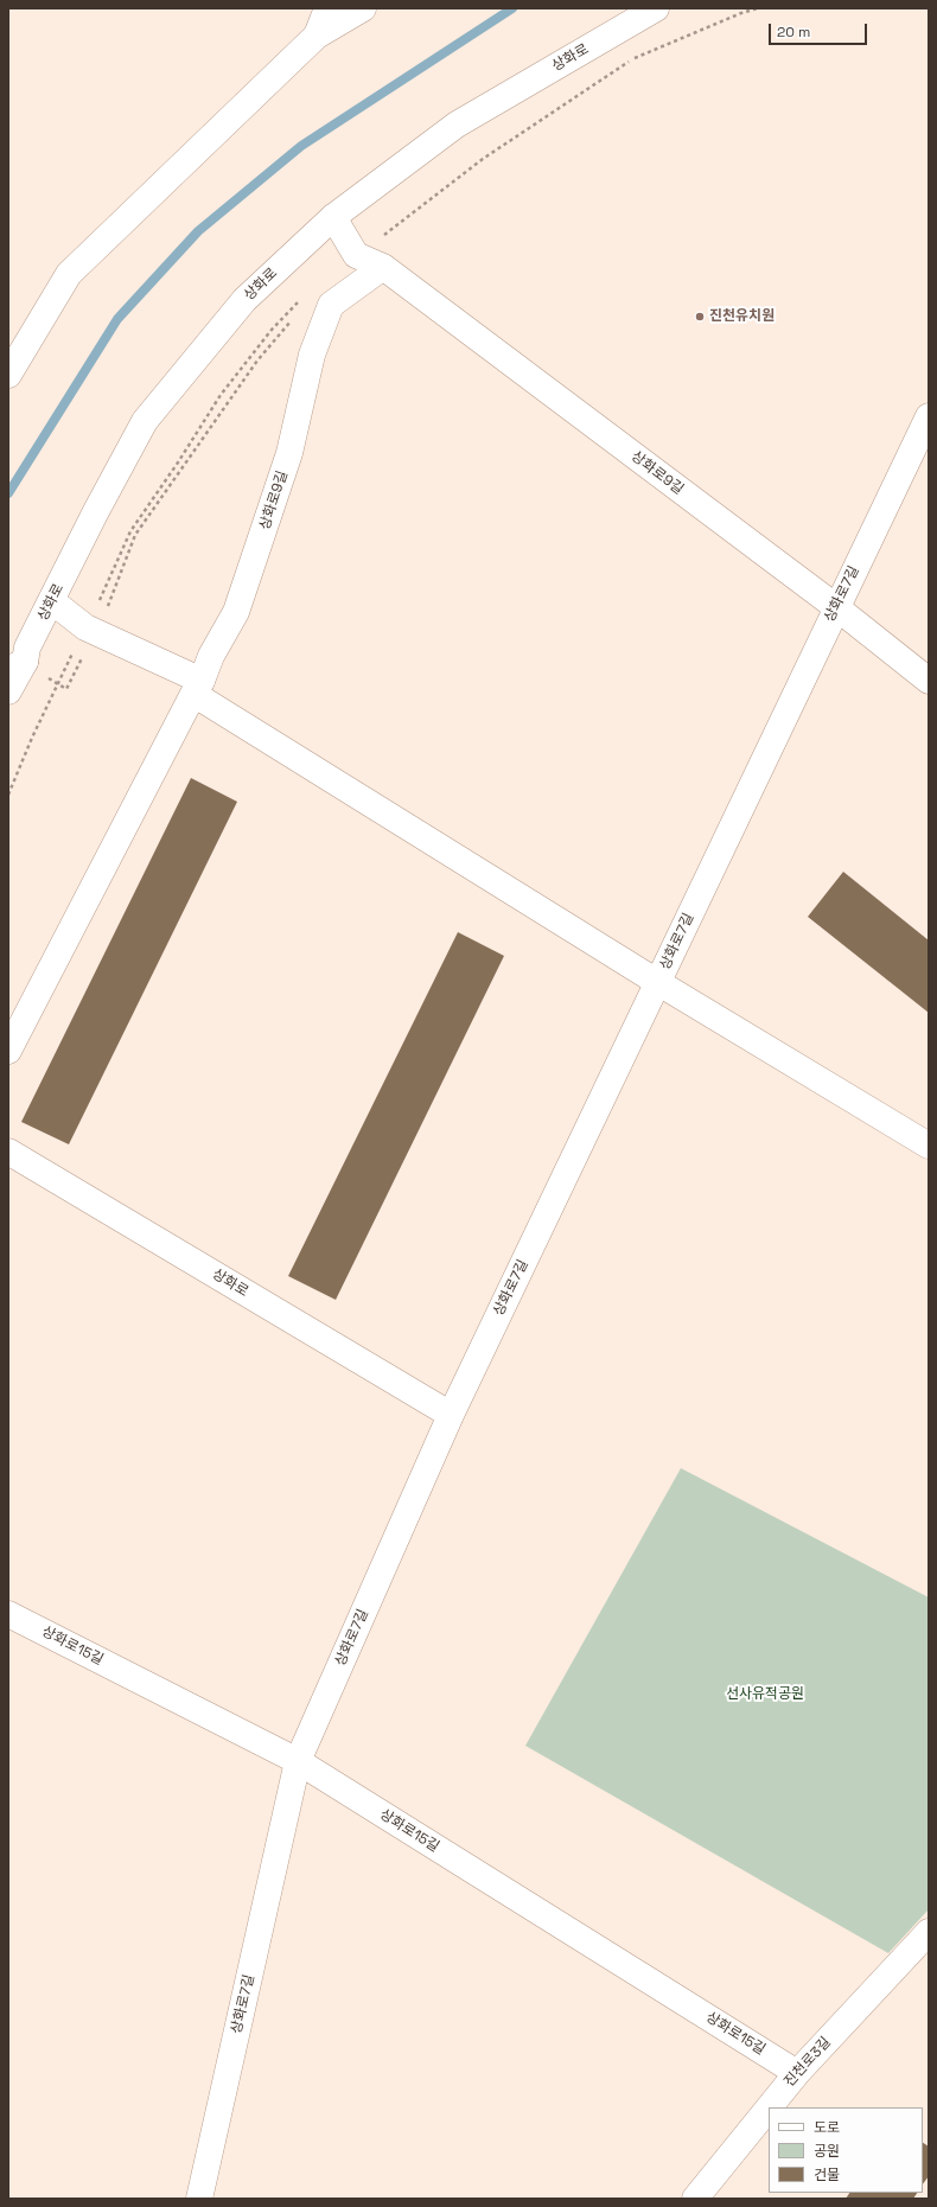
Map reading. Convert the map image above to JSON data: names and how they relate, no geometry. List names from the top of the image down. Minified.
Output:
{"streets":{"street":["상화로","상화로9길","상화로7길","상화로15길","진천로3길"]},"crossings":[["상화로","상화로9길"],["상화로","상화로7길"],["상화로9길","상화로7길"],["상화로7길","상화로15길"],["상화로15길","진천로3길"]],"parks":["선사유적공원"],"places":["진천유치원"],"legend":["도로","공원","건물"],"scale_bar":"20 m"}
